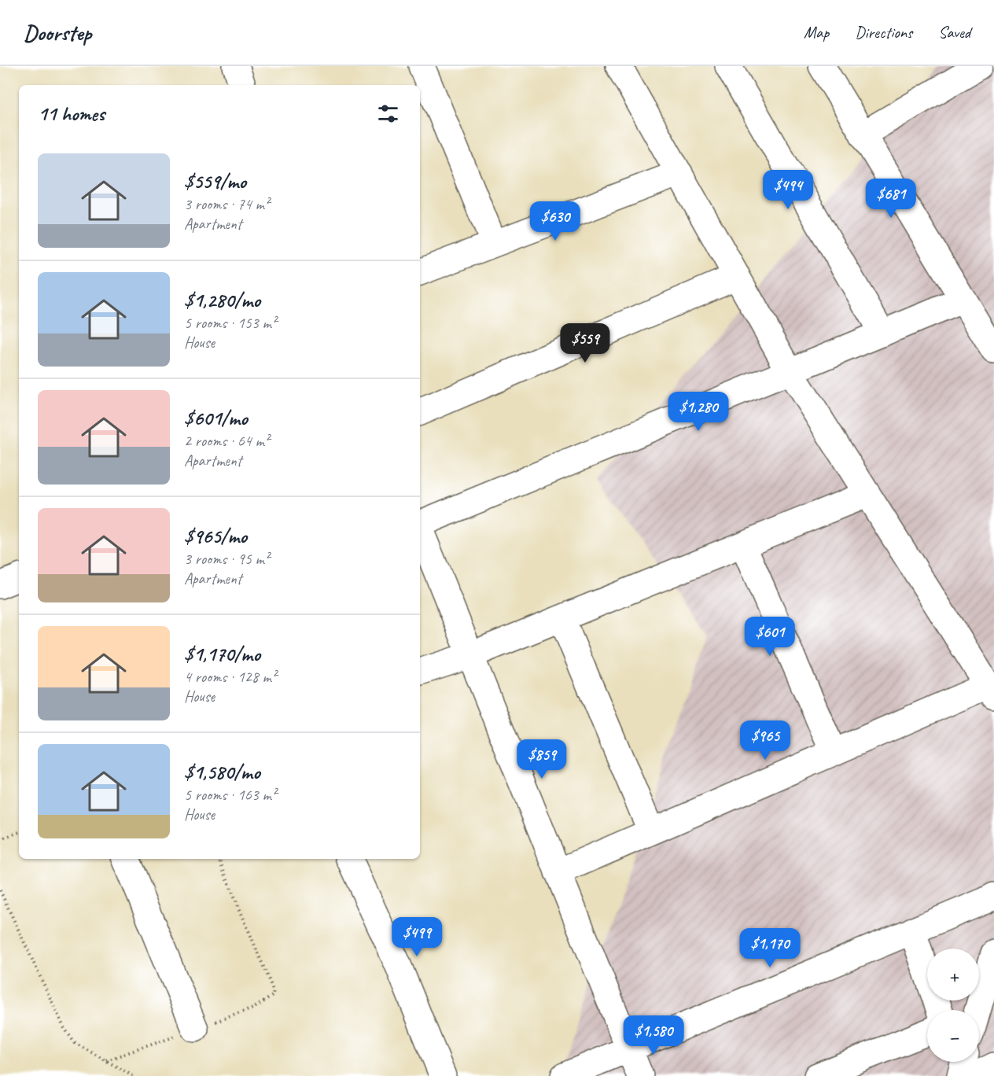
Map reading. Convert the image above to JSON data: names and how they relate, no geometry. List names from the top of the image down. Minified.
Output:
{"page":{"header":"Doorstep","nav":["Map","Directions","Saved"],"heading":"11 homes","list":[{"name":"$559/mo","note":"3 rooms · 74 m² · Apartment"},{"name":"$1,280/mo","note":"5 rooms · 153 m² · House"},{"name":"$601/mo","note":"2 rooms · 64 m² · Apartment"},{"name":"$965/mo","note":"3 rooms · 95 m² · Apartment"},{"name":"$1,170/mo","note":"4 rooms · 128 m² · House"},{"name":"$1,580/mo","note":"5 rooms · 163 m² · House"}],"price":["$494","$681","$630","$559","$1,280","$601","$965","$859","$499","$1,170","$1,580"],"map_buttons":["+","−"]}}
